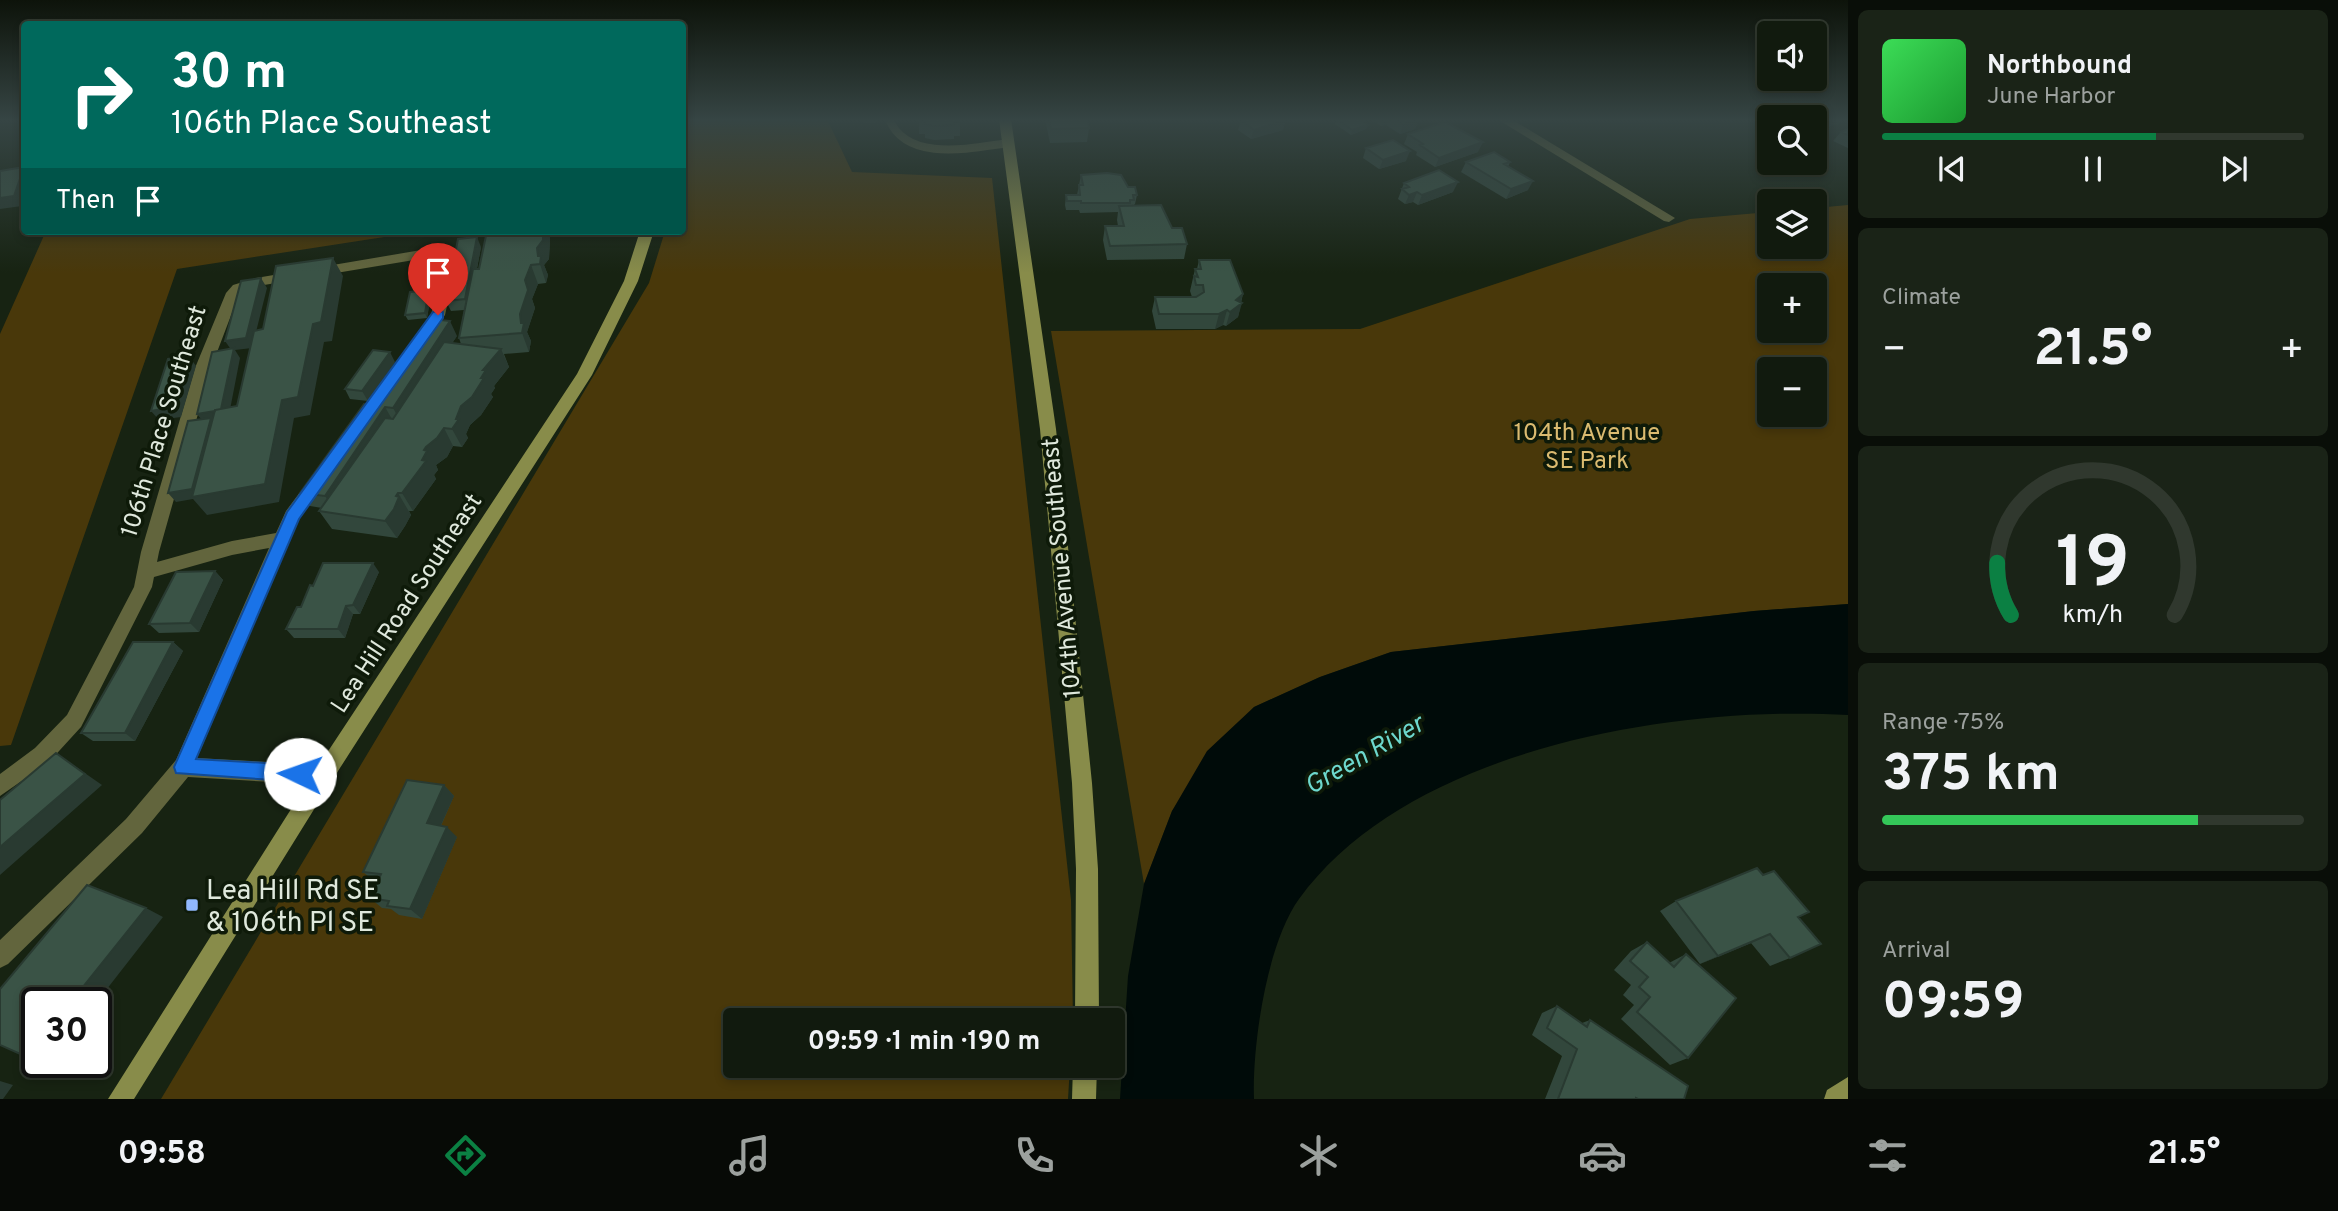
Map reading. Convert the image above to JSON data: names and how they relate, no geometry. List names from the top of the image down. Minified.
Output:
{"streets":{"street":["106th Place Southeast","104th Avenue Southeast","Lea Hill Road Southeast"]},"water":["Green River"],"parks":["104th Avenue SE Park"],"places":{"transit":["Lea Hill Rd SE & 106th Pl SE"]},"page":{"map_buttons":["+","−"],"turn":["30 m","106th Place Southeast"],"song":["Northbound","June Harbor"],"then":"Then","tile":["Climate",["Range · 75%","375 km"],["Arrival","09:59"]],"heat":["−","21.5°","+"],"limit":"30","trip":"09:59 · 1 min · 190 m","tabs":["09:58","21.5°"],"gauge":["19","km/h"]}}
